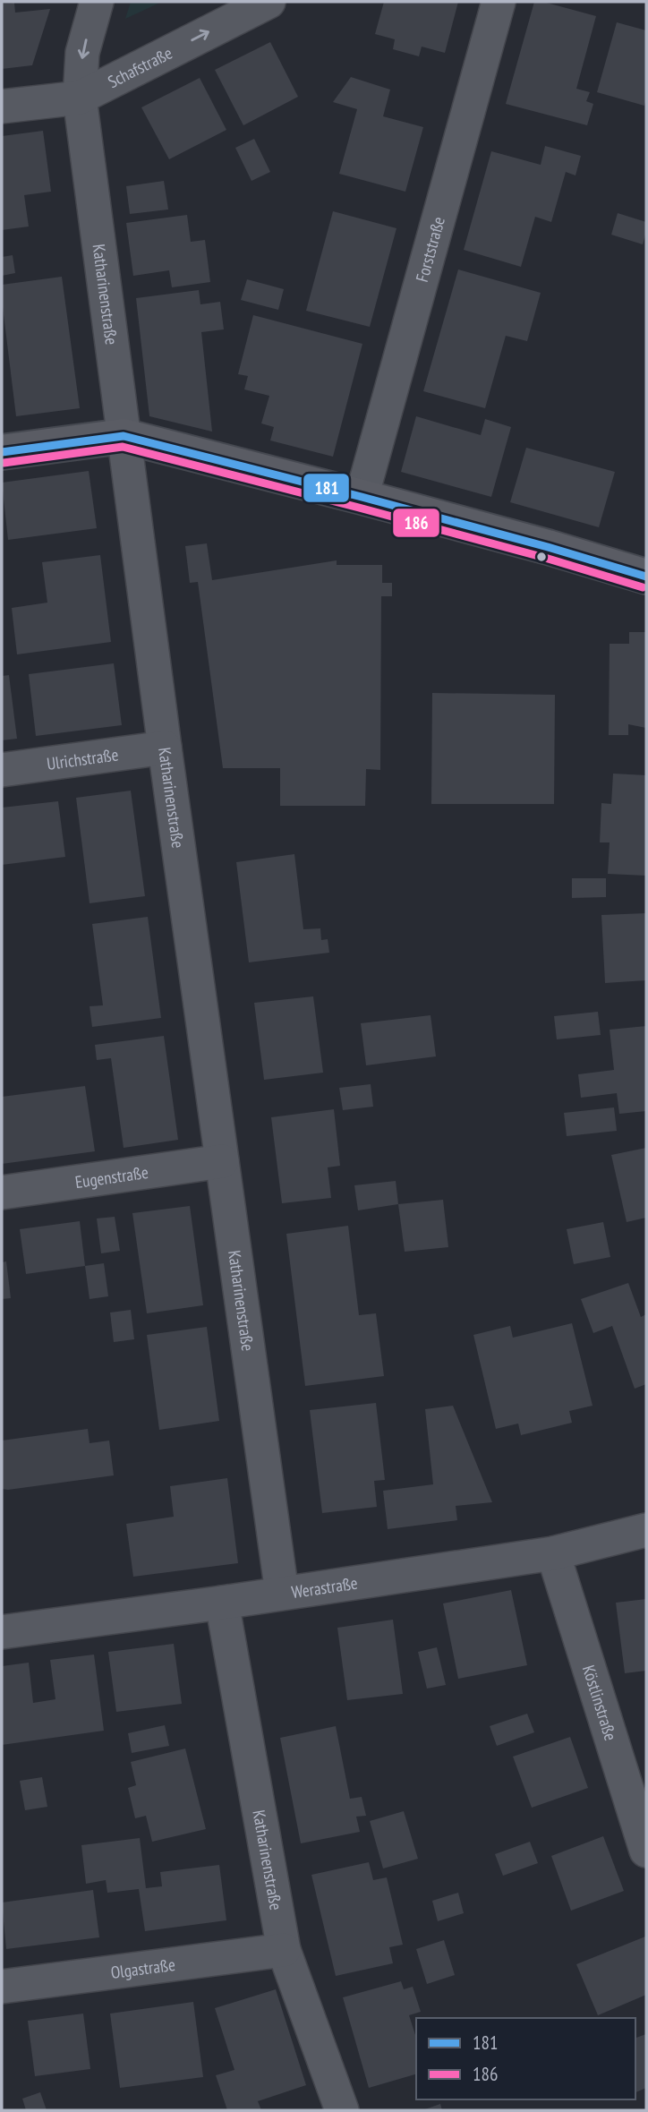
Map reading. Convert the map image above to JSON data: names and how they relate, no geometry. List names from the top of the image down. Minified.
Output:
{"streets":{"street":["Schafstraße","Forststraße","Katharinenstraße","Ulrichstraße","Eugenstraße","Werastraße","Köstlinstraße","Olgastraße"]},"crossings":[["Schafstraße","Katharinenstraße"],["Katharinenstraße","Ulrichstraße"],["Katharinenstraße","Eugenstraße"],["Katharinenstraße","Werastraße"],["Katharinenstraße","Olgastraße"],["Werastraße","Köstlinstraße"]],"one_way":["Schafstraße"],"lines":["transit line 181","transit line 186"],"legend":["181","186"]}
